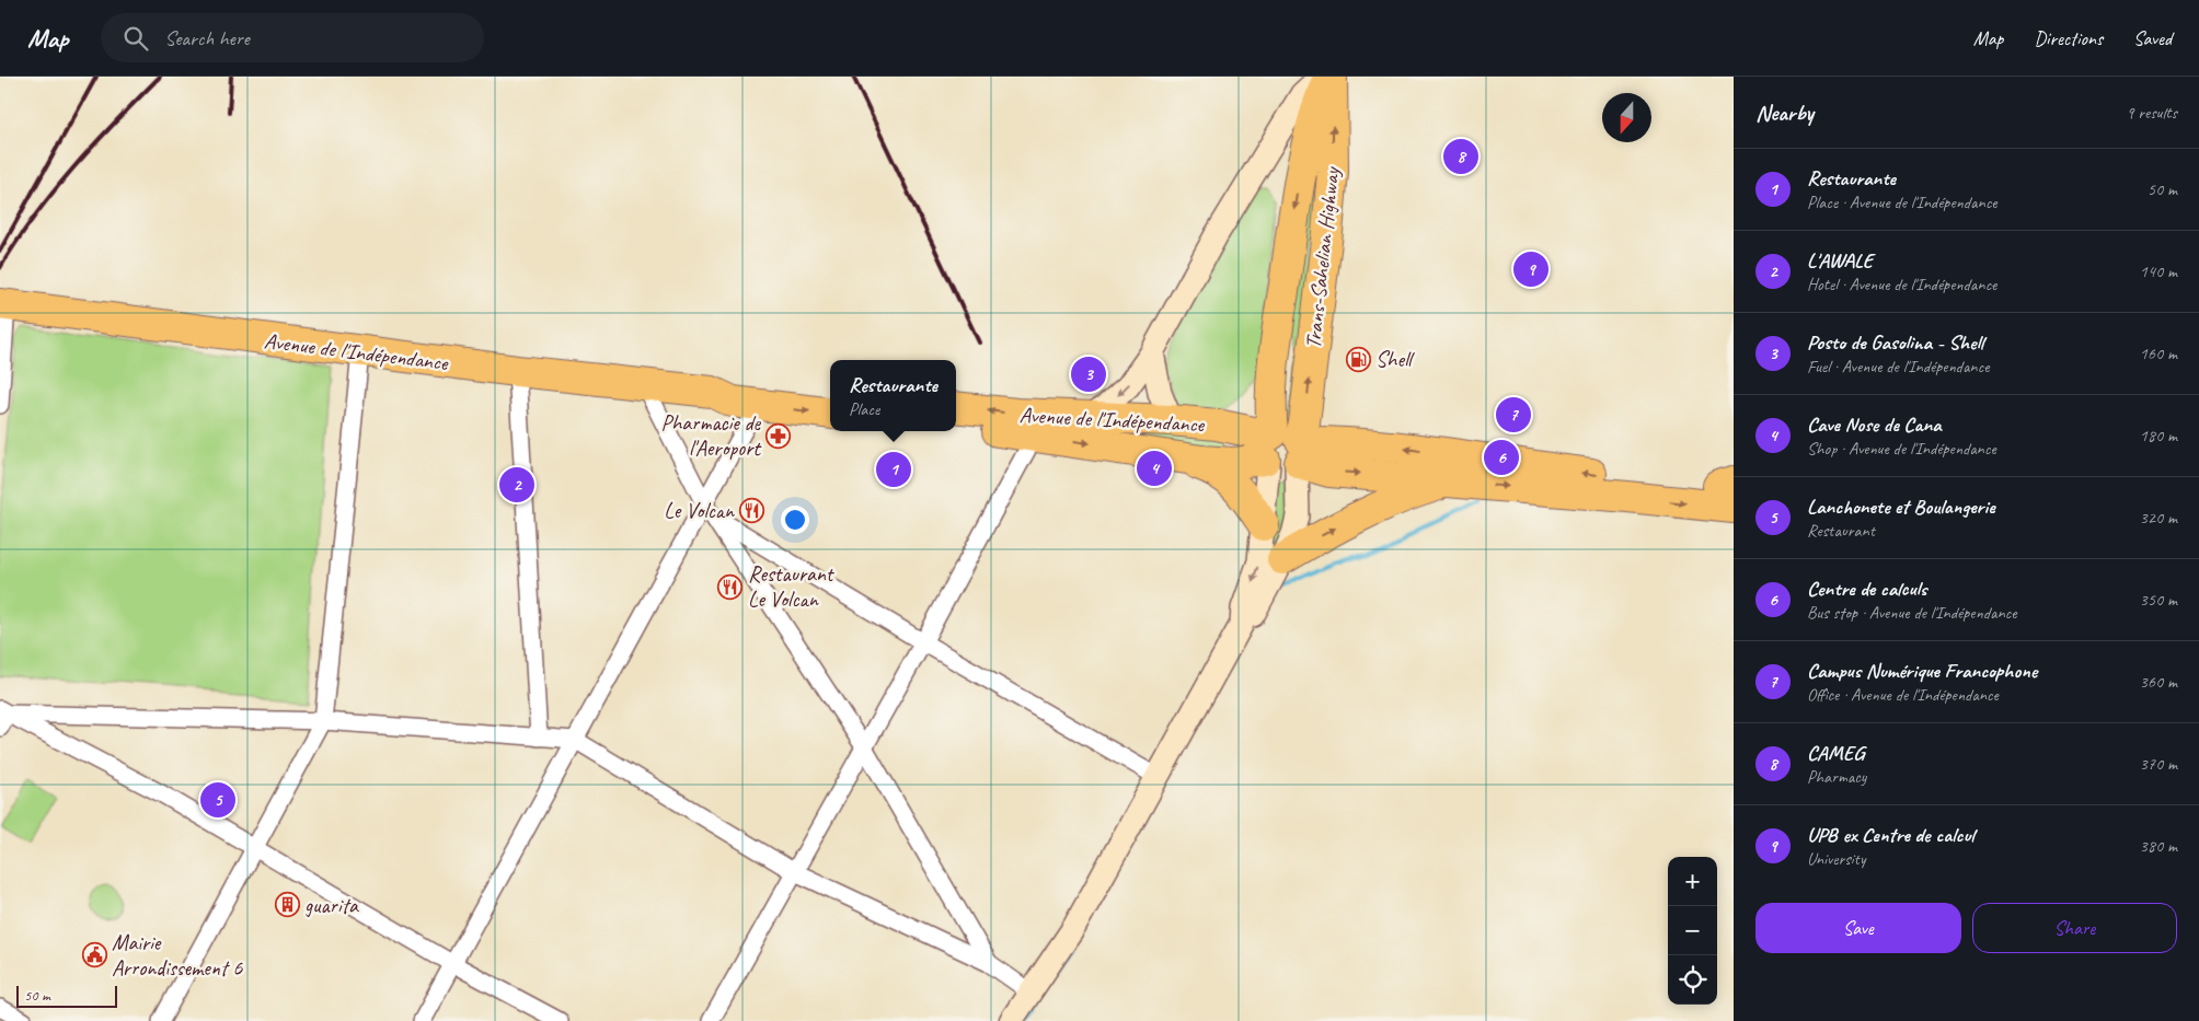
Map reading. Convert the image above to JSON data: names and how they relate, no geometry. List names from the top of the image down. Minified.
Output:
{"streets":{"highway":["Trans-Sahelian Highway","Avenue de l'Indépendance"]},"crossings":[["Trans-Sahelian Highway","Avenue de l'Indépendance"]],"places":{"fuel station":["Shell"],"pharmacy":["Pharmacie de l'Aeroport"],"restaurant":["Le Volcan","Restaurant Le Volcan"],"building":["guarita"],"public building":["Mairie Arrondissement 6"]},"scale_bar":"50 m","north":"bottom","page":{"header":"Map","search":"Search here","nav":["Map","Directions","Saved"],"heading":["Nearby","9 results"],"pins":["8","9","3","7","6","4","1","2","5"],"list":[{"mark":"1","name":"Restaurante","note":"Place · Avenue de l'Indépendance","value":"50 m"},{"mark":"2","name":"L'AWALE","note":"Hotel · Avenue de l'Indépendance","value":"140 m"},{"mark":"3","name":"Posto de Gasolina - Shell","note":"Fuel · Avenue de l'Indépendance","value":"160 m"},{"mark":"4","name":"Cave Nose de Cana","note":"Shop · Avenue de l'Indépendance","value":"180 m"},{"mark":"5","name":"Lanchonete et Boulangerie","note":"Restaurant","value":"320 m"},{"mark":"6","name":"Centre de calculs","note":"Bus stop · Avenue de l'Indépendance","value":"350 m"},{"mark":"7","name":"Campus Numérique Francophone","note":"Office · Avenue de l'Indépendance","value":"360 m"},{"mark":"8","name":"CAMEG","note":"Pharmacy","value":"370 m"},{"mark":"9","name":"UPB ex Centre de calcul","note":"University","value":"380 m"}],"popup":["Restaurante","Place"],"map_buttons":["+","−"],"buttons":["Save","Share"],"scale":"50 m"}}
